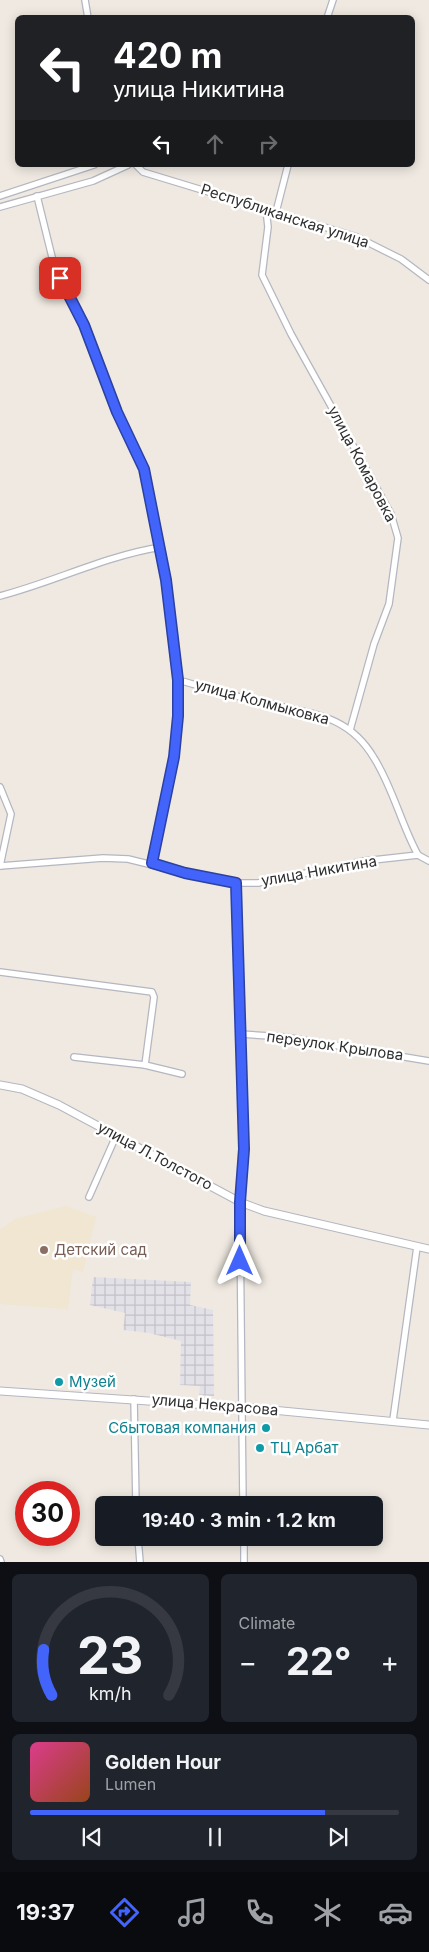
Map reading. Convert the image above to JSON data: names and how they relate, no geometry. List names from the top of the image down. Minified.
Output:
{"streets":{"street":["Республиканская улица","улица Комаровка","улица Колмыковка","улица Никитина","переулок Крылова","улица Л.Толстого","улица Некрасова"]},"crossings":[["Республиканская улица","улица Комаровка"],["улица Комаровка","улица Колмыковка"],["улица Колмыковка","улица Никитина"]],"places":["Детский сад","Музей","Сбытовая компания","ТЦ Арбат"],"page":{"turn":["420 m","улица Никитина"],"limit":"30","trip":"19:40 · 3 min · 1.2 km","tile":"Climate","heat":["−","22°","+"],"song":["Golden Hour","Lumen"],"tabs":"19:37","gauge":["23","km/h"]}}
